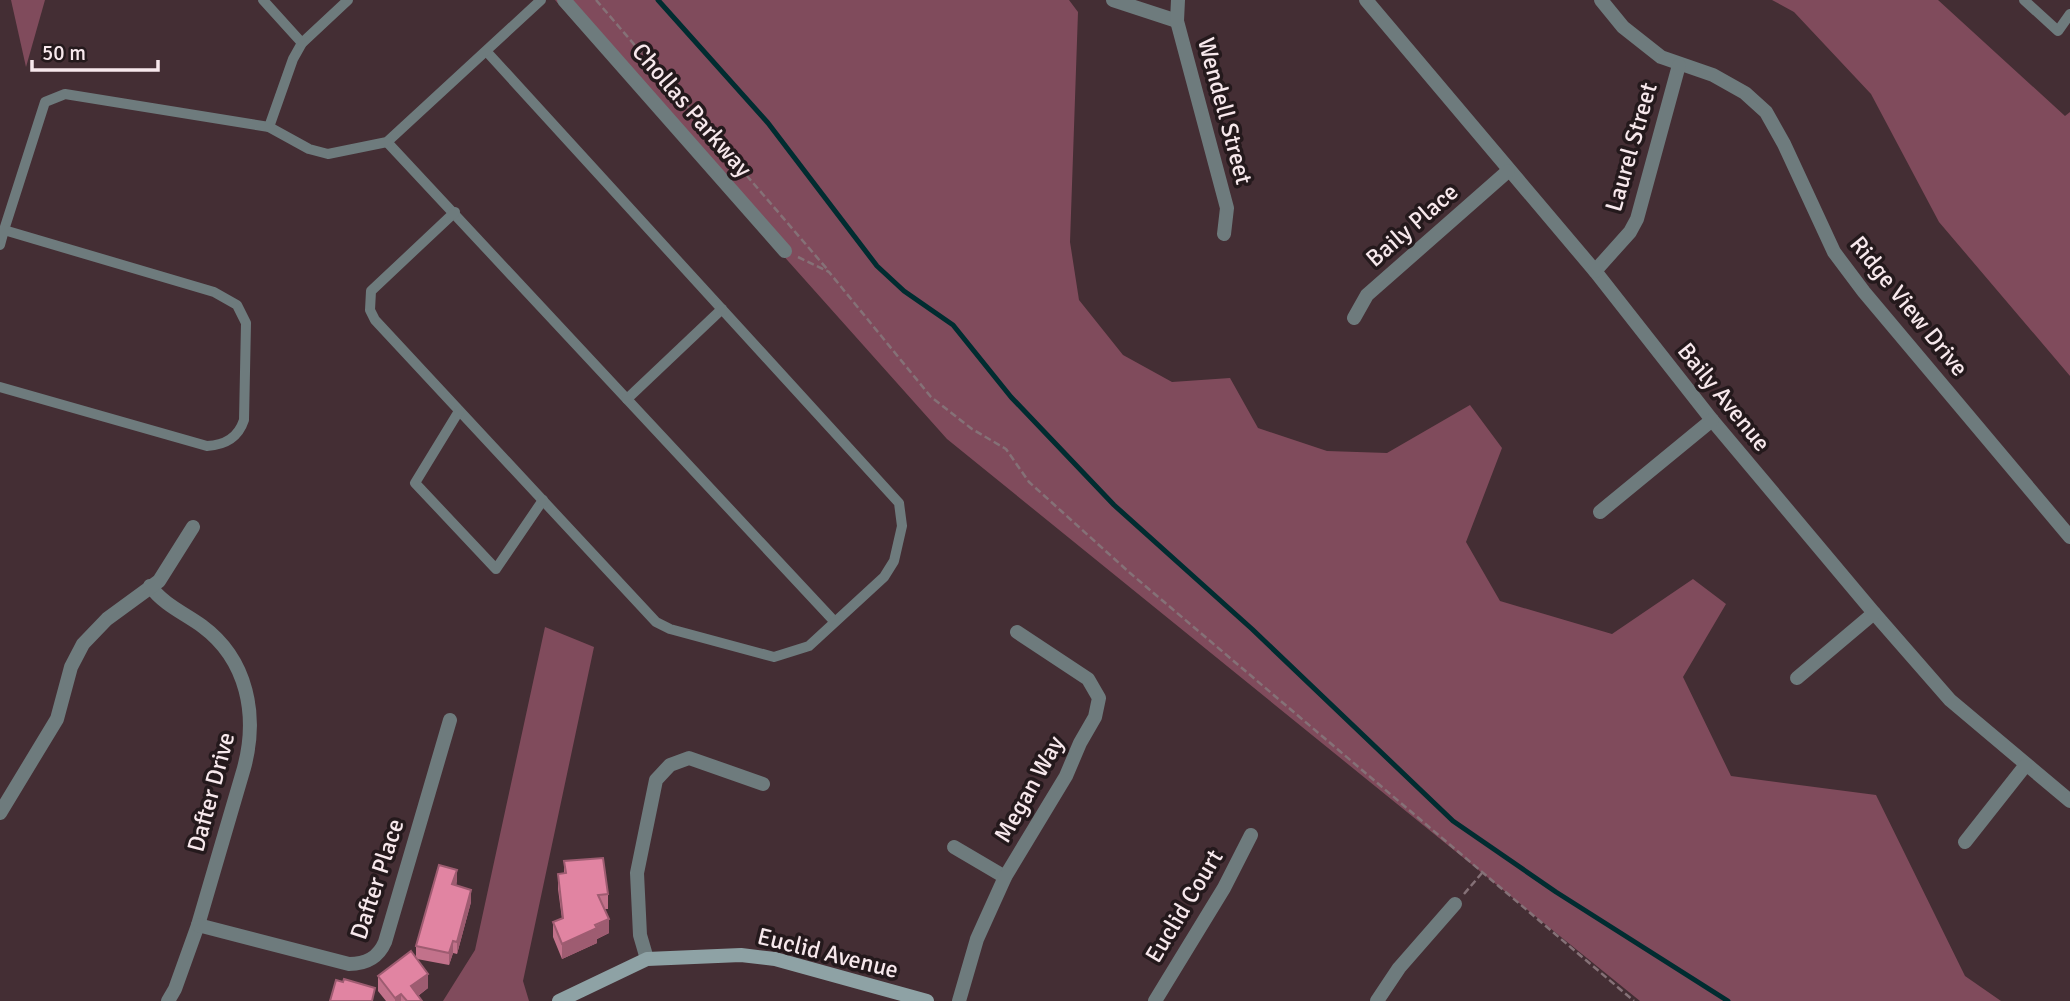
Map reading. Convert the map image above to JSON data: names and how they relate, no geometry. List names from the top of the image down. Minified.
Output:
{"streets":{"main road":["Euclid Avenue"],"street":["Chollas Parkway","Wendell Street","Laurel Street","Baily Place","Ridge View Drive","Baily Avenue","Megan Way","Dafter Drive","Dafter Place","Euclid Court"]},"crossings":[["Laurel Street","Ridge View Drive"],["Laurel Street","Baily Avenue"],["Baily Place","Baily Avenue"],["Dafter Drive","Dafter Place"]],"scale_bar":"50 m"}
